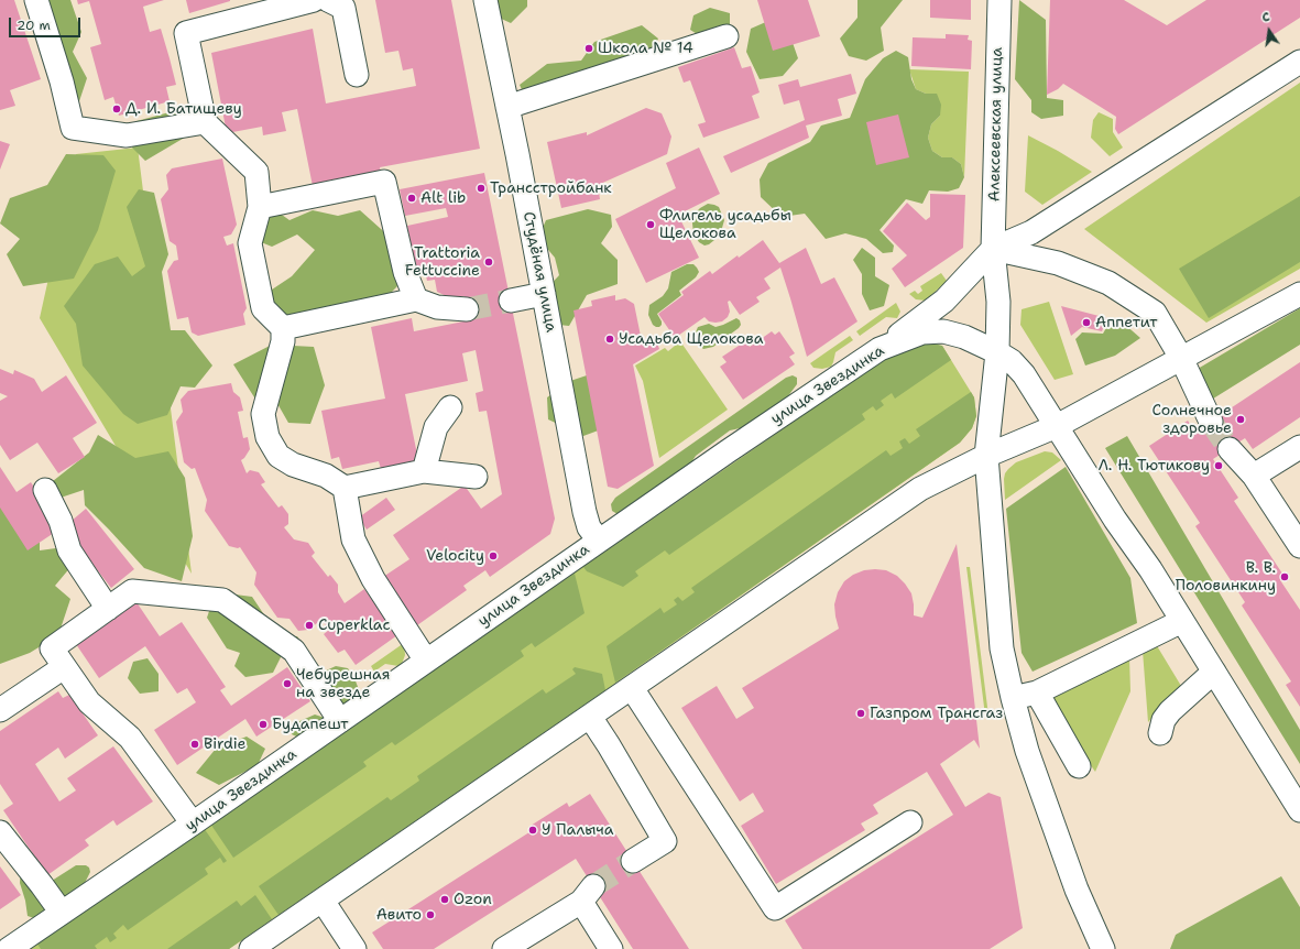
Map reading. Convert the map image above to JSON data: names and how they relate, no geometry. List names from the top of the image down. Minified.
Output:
{"streets":{"street":["Алексеевская улица","Студёная улица","улица Звездинка"]},"crossings":[["Алексеевская улица","улица Звездинка"],["Студёная улица","улица Звездинка"]],"places":["Школа № 14","Д. И. Батищеву","Трансстройбанк","Alt lib","Флигель усадьбы Щелокова","Trattoria Fettuccine","Аппетит","Усадьба Щелокова","Солнечное здоровье","Л. Н. Тютикову","Velocity","В. В. Половинкину","Cuperklac","Чебурешная на звезде","Газпром Трансгаз","Будапешт","Birdie","У Палыча","Ozon","Авито"],"scale_bar":"20 m","north":"top"}
